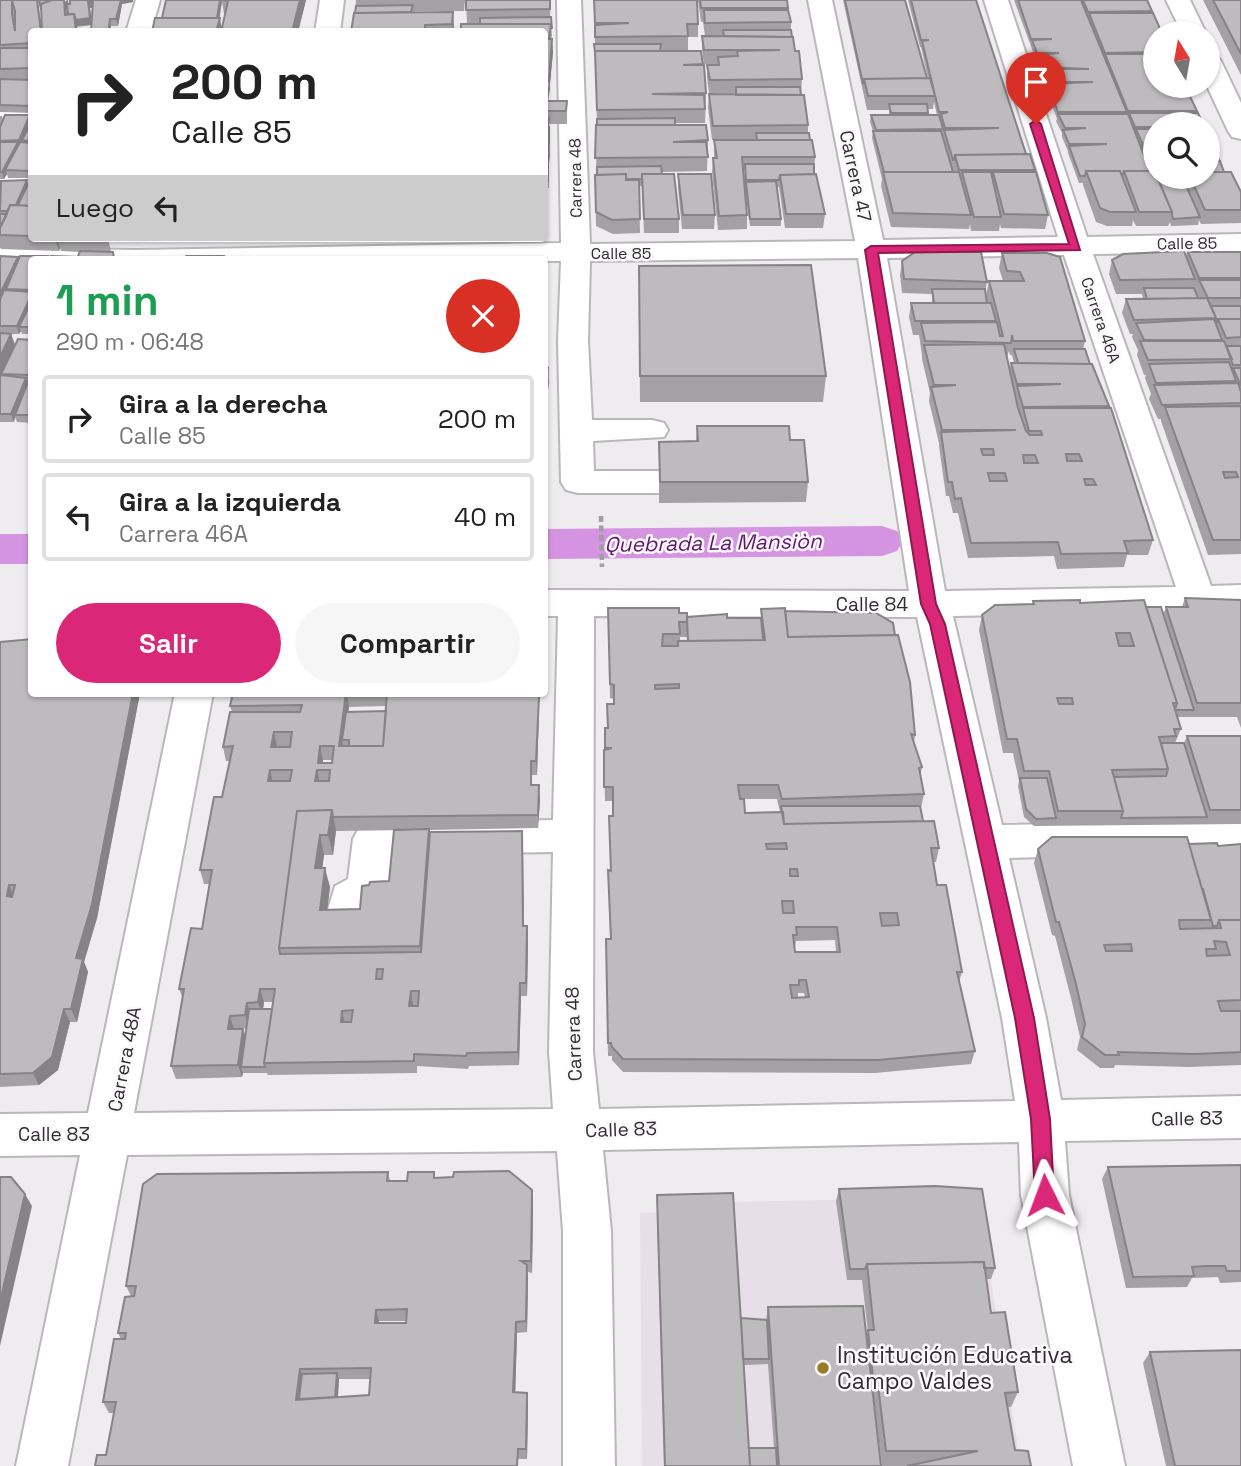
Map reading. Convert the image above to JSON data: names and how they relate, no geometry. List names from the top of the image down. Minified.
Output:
{"streets":{"street":["Carrera 47","Carrera 48","Calle 85","Carrera 46A","Calle 84","Carrera 48A","Calle 83"]},"crossings":[["Carrera 47","Calle 85"],["Carrera 47","Calle 84"],["Carrera 47","Calle 83"],["Carrera 48","Calle 85"],["Carrera 48","Calle 84"],["Carrera 48","Calle 83"],["Calle 85","Carrera 46A"],["Carrera 46A","Calle 84"],["Carrera 48A","Calle 83"]],"water":["Quebrada La Mansiòn"],"places":["Institución Educativa Campo Valdes"],"north":"top","page":{"turn":["200 m","Calle 85"],"then":"Luego","heading":["1 min","290 m · 06:48"],"list":[{"name":"Gira a la derecha","note":"Calle 85","value":"200 m"},{"name":"Gira a la izquierda","note":"Carrera 46A","value":"40 m"}],"buttons":["Salir","Compartir"]}}
